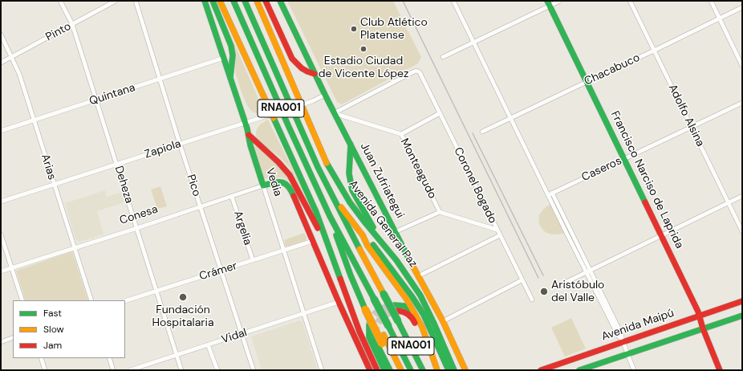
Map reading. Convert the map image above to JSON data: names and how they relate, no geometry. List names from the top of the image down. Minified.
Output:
{"streets":{"main road":["RNA001","Francisco Narciso de Laprida","Juan Zufriategui","Vedia","Conesa","Avenida General Paz","Avenida Maipú"],"street":["Pinto","Chacabuco","Quintana","Adolfo Alsina","Zapiola","Arias","Monteagudo","Caseros","Deheza","Pico","Coronel Bogado","Argelia","Crámer","Vidal"]},"crossings":[["Pinto","Arias"],["Pinto","Deheza"],["Chacabuco","Adolfo Alsina"],["Chacabuco","Francisco Narciso de Laprida"],["Quintana","Arias"],["Quintana","Vedia"],["Quintana","Deheza"],["Quintana","Pico"],["Adolfo Alsina","Caseros"],["Zapiola","Arias"],["Zapiola","Juan Zufriategui"],["Zapiola","Vedia"],["Zapiola","Deheza"],["Zapiola","Pico"],["Arias","Conesa"],["Monteagudo","Juan Zufriategui"],["Monteagudo","Coronel Bogado"],["Caseros","Francisco Narciso de Laprida"],["Francisco Narciso de Laprida","Avenida Maipú"],["Juan Zufriategui","Coronel Bogado"],["Vedia","Conesa"],["Vedia","Crámer"],["Vedia","Vidal"],["Deheza","Conesa"],["Deheza","Crámer"],["Deheza","Vidal"],["Pico","Conesa"],["Pico","Crámer"],["Pico","Vidal"],["Conesa","Argelia"],["Conesa","Crámer"],["Argelia","Crámer"]],"places":["Club Atlético Platense","Estadio Ciudad de Vicente López","Aristóbulo del Valle","Fundación Hospitalaria"],"legend":["Fast","Slow","Jam"]}
